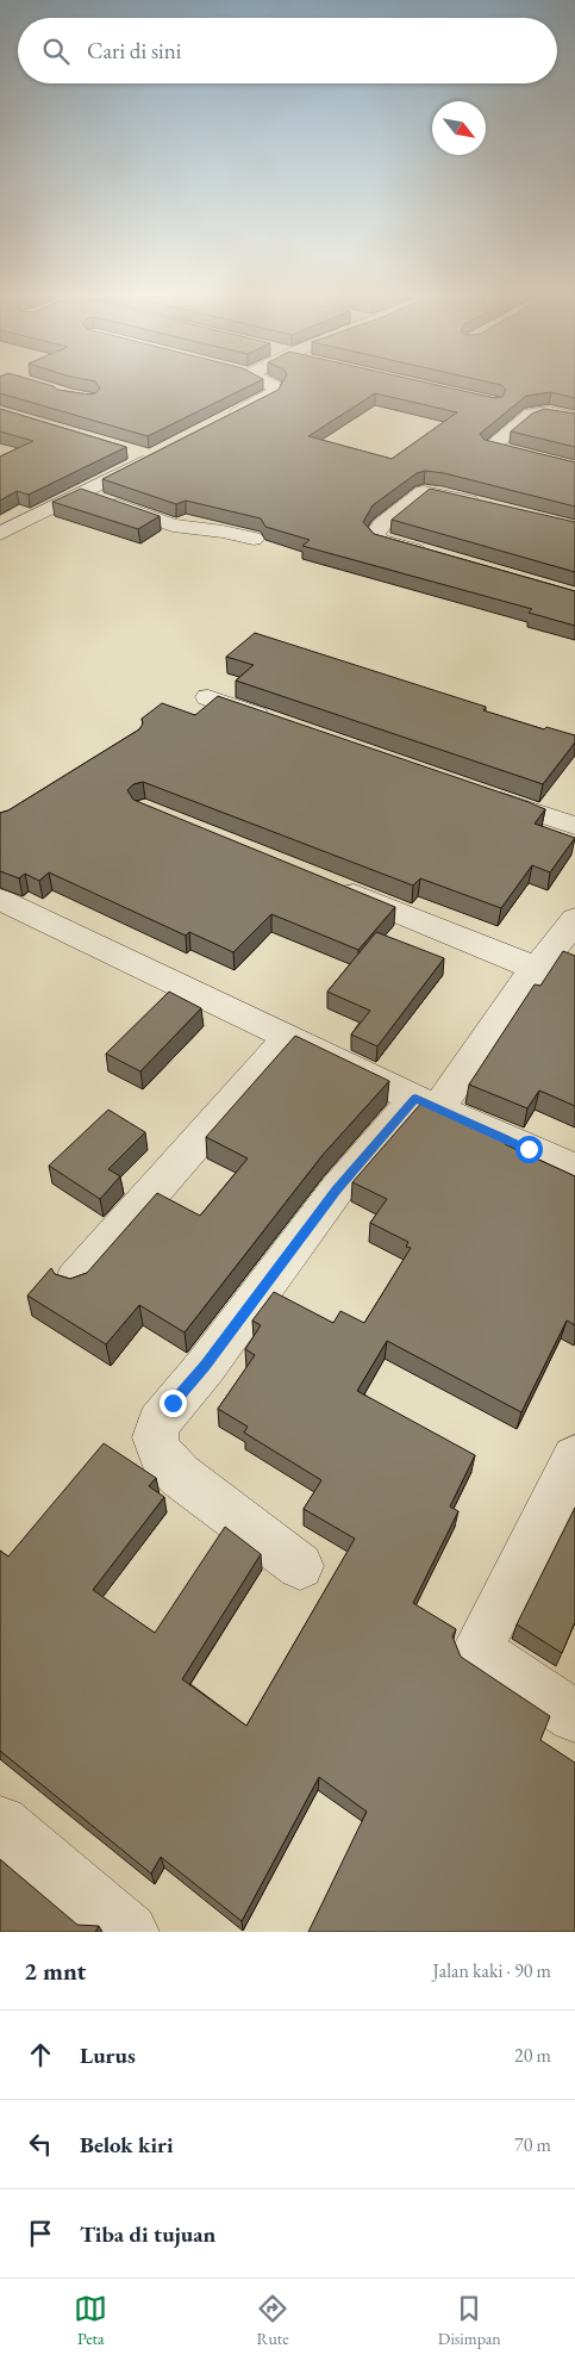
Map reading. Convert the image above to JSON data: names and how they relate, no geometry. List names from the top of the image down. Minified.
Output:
{"north":"bottom right","page":{"search":"Cari di sini","heading":["2 mnt","Jalan kaki · 90 m"],"list":[["Lurus","20 m"],["Belok kiri","70 m"],"Tiba di tujuan"],"nav":["Peta","Rute","Disimpan"]}}
